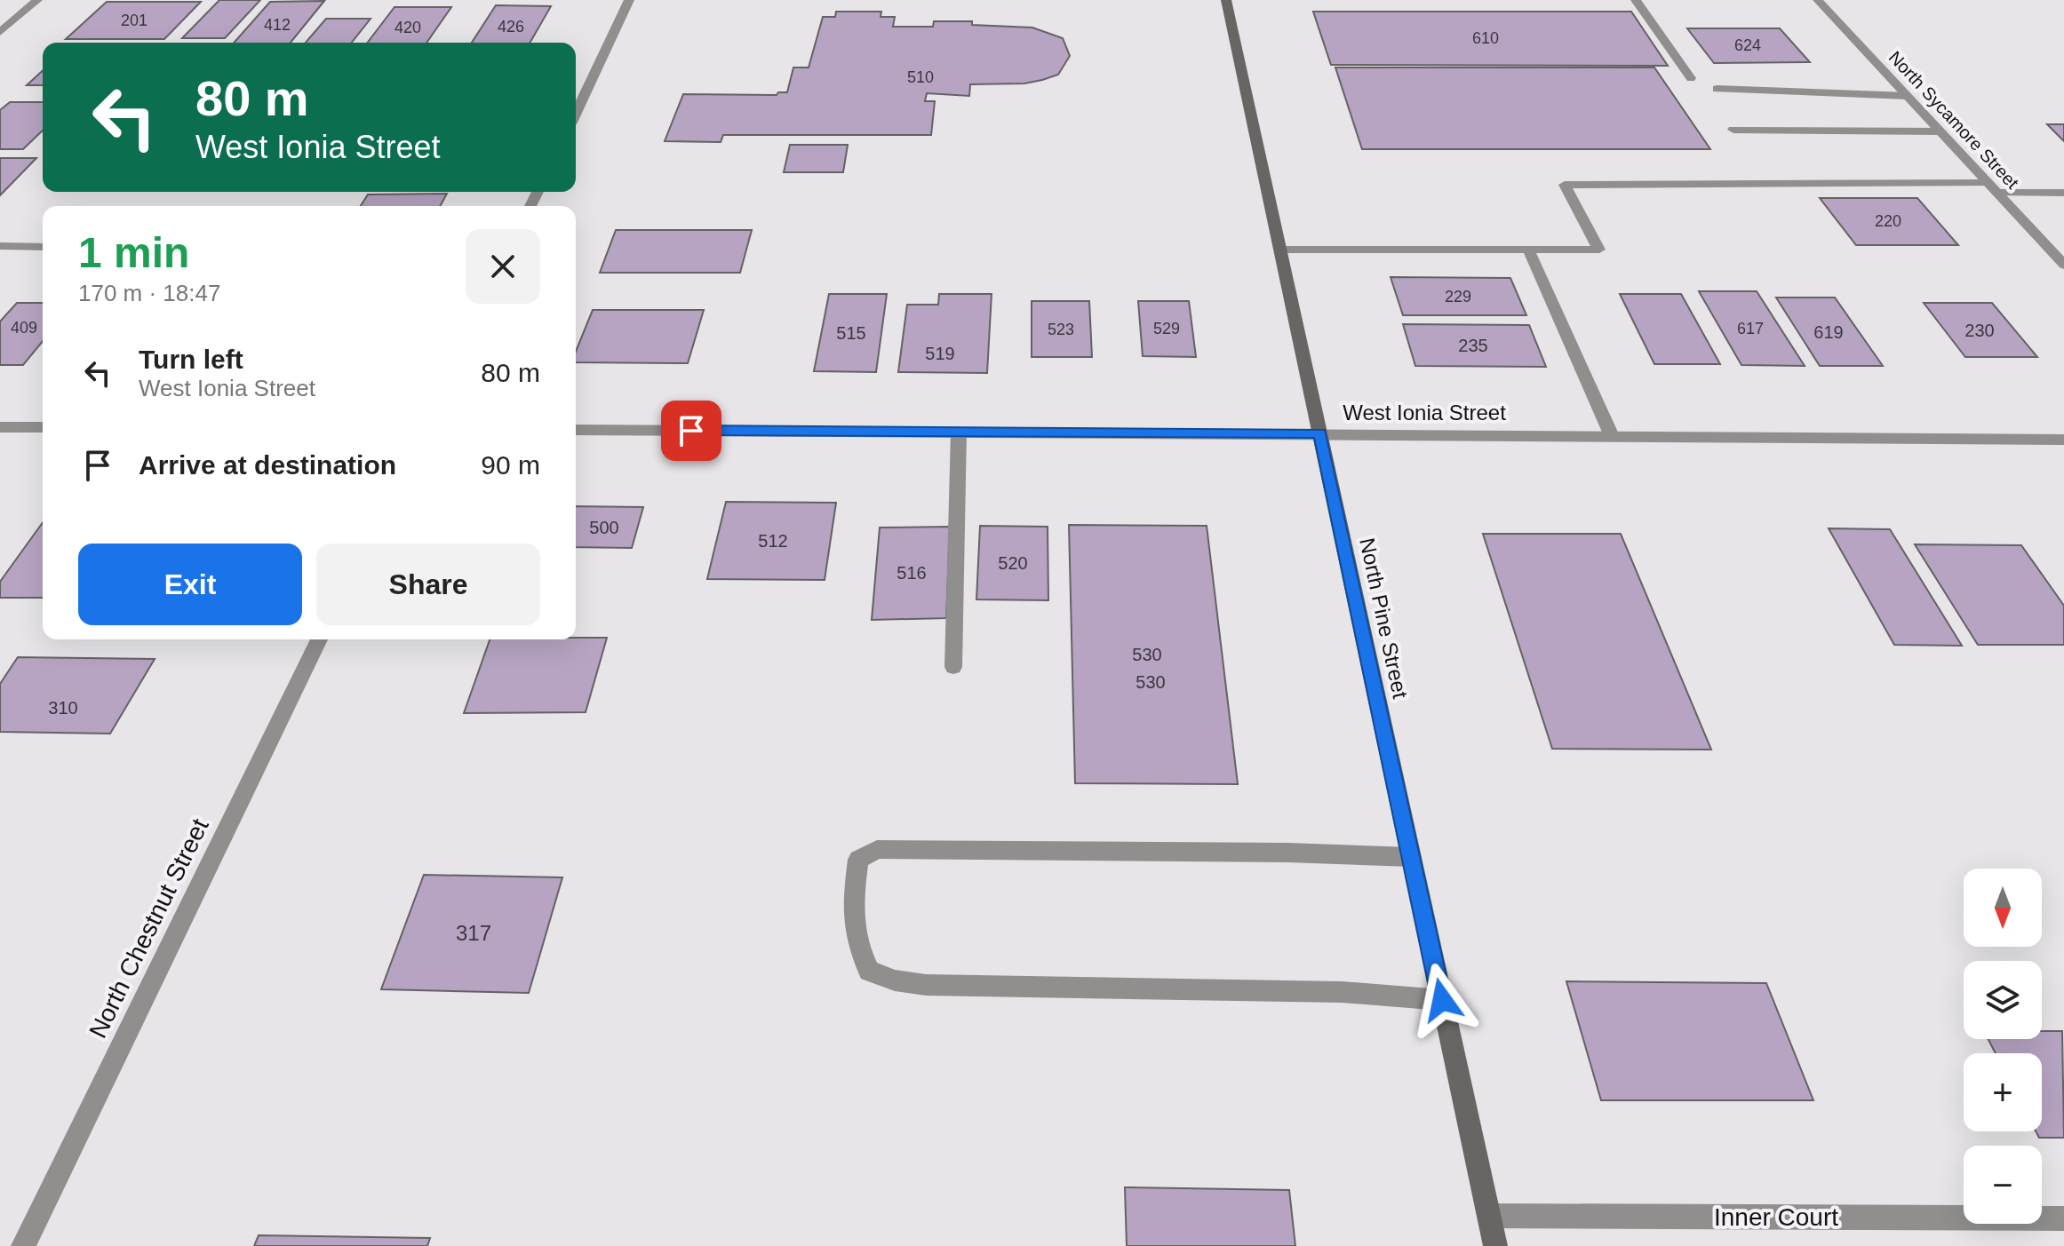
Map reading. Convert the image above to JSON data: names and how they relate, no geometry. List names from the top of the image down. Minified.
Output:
{"streets":{"street":["North Sycamore Street","West Ionia Street","North Pine Street","North Chestnut Street","Inner Court"]},"crossings":[["West Ionia Street","North Pine Street"],["North Pine Street","Inner Court"]],"house_numbers":["201","412","426","420","610","624","510","220","229","409","529","617","523","230","619","515","235","519","500","512","520","516","530","530","310","317"],"north":"bottom","page":{"turn":["80 m","West Ionia Street"],"heading":["1 min","170 m · 18:47"],"list":[{"name":"Turn left","note":"West Ionia Street","value":"80 m"},{"name":"Arrive at destination","value":"90 m"}],"buttons":["Exit","Share"],"map_buttons":["+","−"]}}
